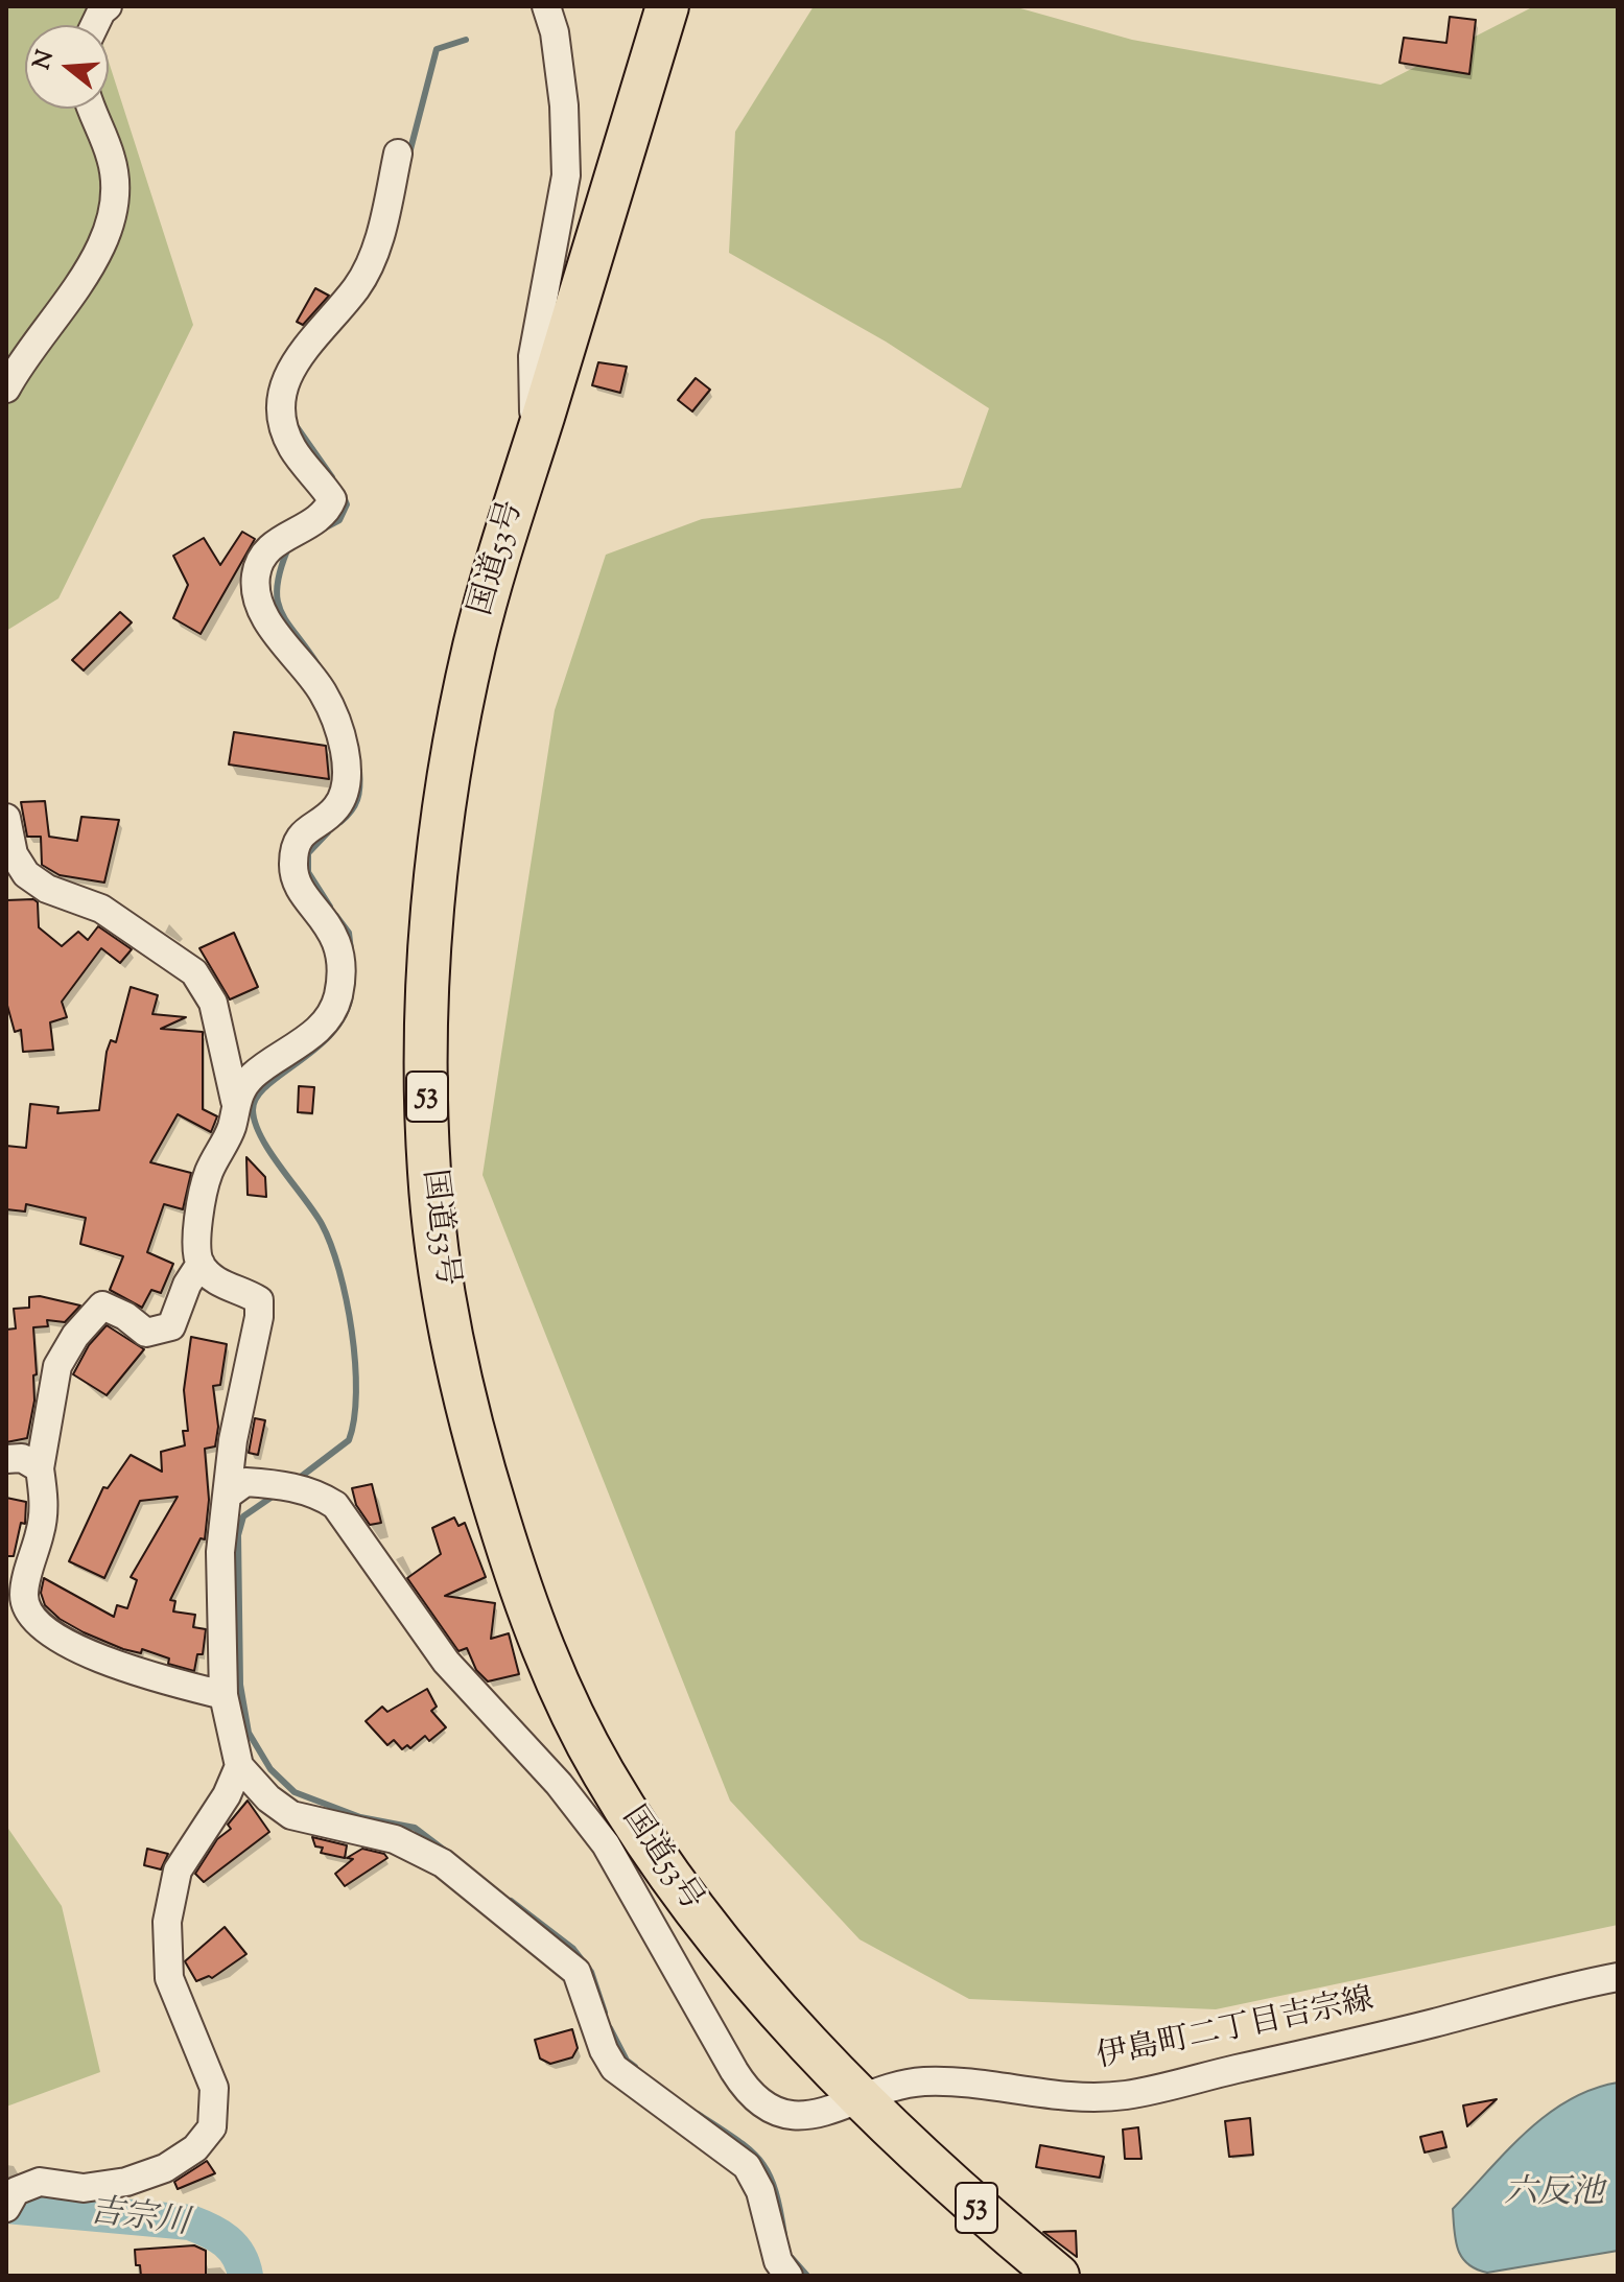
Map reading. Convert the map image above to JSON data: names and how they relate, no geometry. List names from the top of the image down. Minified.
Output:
{"streets":{"highway":["国道53号","53"],"street":["伊島町二丁目吉宗線"]},"crossings":[["国道53号","伊島町二丁目吉宗線"]],"water":["六反池","吉宗川"],"north":"left"}
